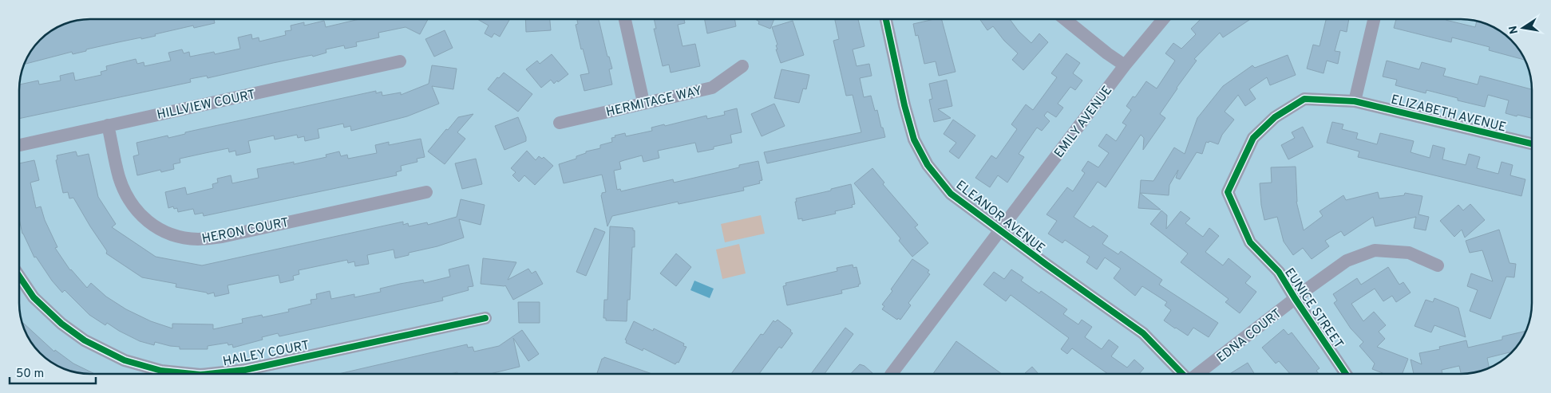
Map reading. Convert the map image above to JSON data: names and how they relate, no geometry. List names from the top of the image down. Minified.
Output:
{"streets":{"street":["HERMITAGE WAY","HILLVIEW COURT","ELIZABETH AVENUE","EMILY AVENUE","ELEANOR AVENUE","HERON COURT","EUNICE STREET","EDNA COURT","HAILEY COURT"]},"crossings":[["HILLVIEW COURT","HERON COURT"],["ELIZABETH AVENUE","EUNICE STREET"],["EMILY AVENUE","ELEANOR AVENUE"],["EUNICE STREET","EDNA COURT"]],"scale_bar":"50 m","north":"left"}
